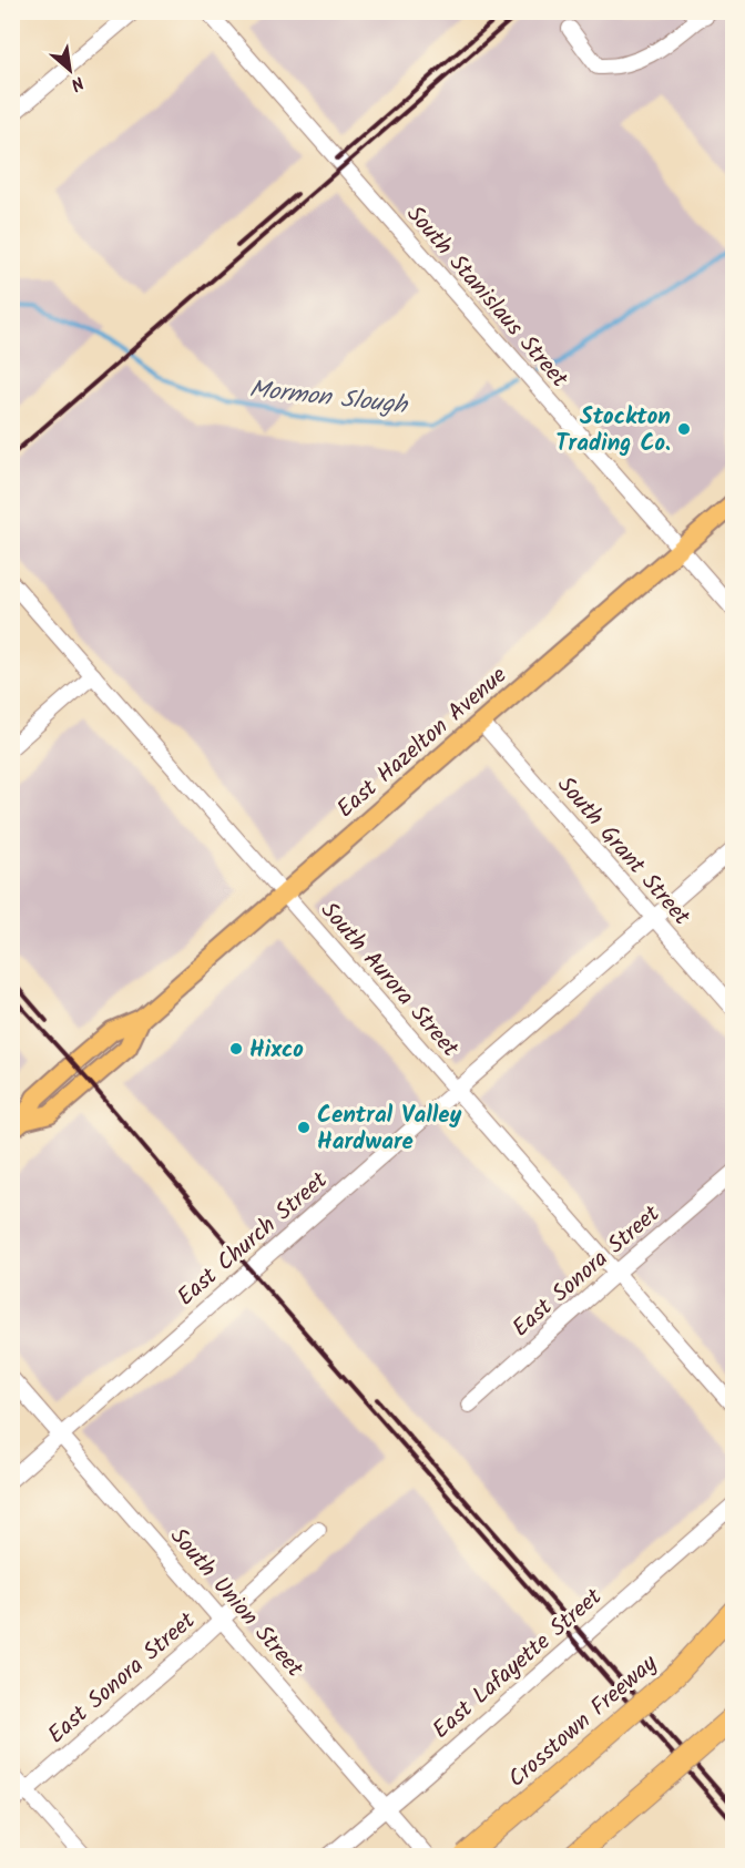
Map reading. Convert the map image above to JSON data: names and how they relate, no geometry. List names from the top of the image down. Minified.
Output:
{"streets":{"highway":["Crosstown Freeway"],"main road":["East Hazelton Avenue"],"street":["South Stanislaus Street","South Grant Street","South Aurora Street","East Church Street","East Sonora Street","South Union Street","East Lafayette Street"]},"crossings":[["South Stanislaus Street","East Hazelton Avenue"],["East Hazelton Avenue","South Grant Street"],["East Hazelton Avenue","South Aurora Street"],["South Grant Street","East Church Street"],["South Aurora Street","East Church Street"],["South Aurora Street","East Sonora Street"],["East Church Street","South Union Street"],["East Sonora Street","South Union Street"],["South Union Street","East Lafayette Street"]],"water":["Mormon Slough"],"places":["Stockton Trading Co.","Hixco","Central Valley Hardware"],"north":"bottom right"}
